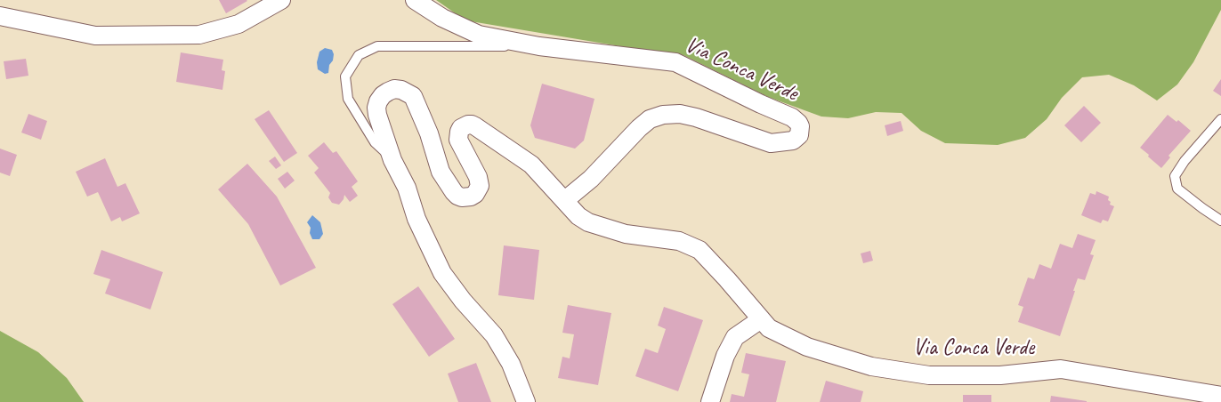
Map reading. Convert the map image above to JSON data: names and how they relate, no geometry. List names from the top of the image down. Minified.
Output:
{"streets":{"street":["Via Conca Verde"]}}
